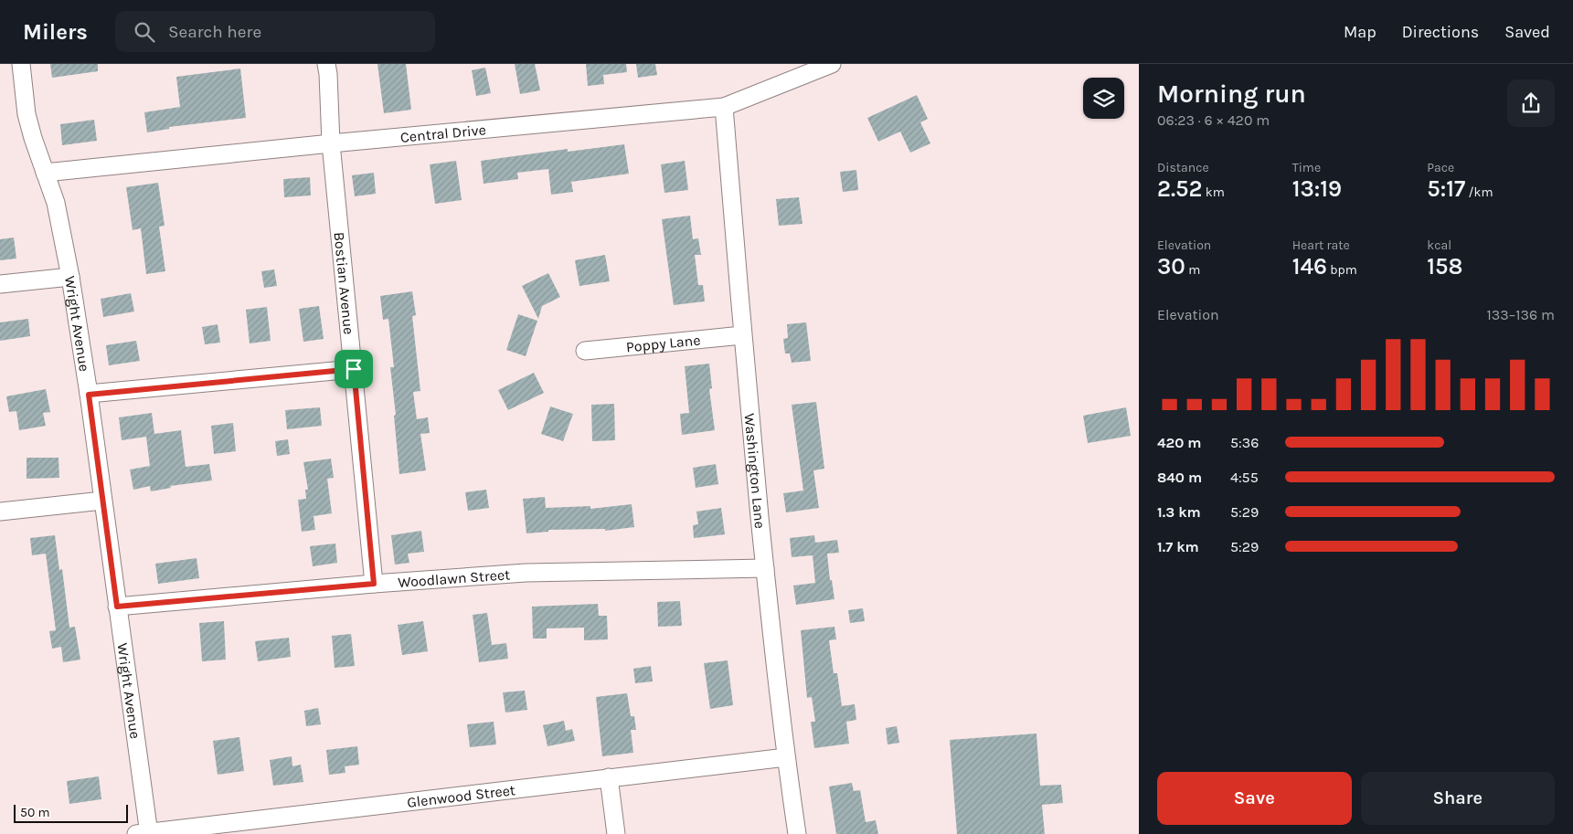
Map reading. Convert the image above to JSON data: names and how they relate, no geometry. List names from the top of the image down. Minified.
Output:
{"streets":{"street":["Central Drive","Bostian Avenue","Wright Avenue","Poppy Lane","Washington Lane","Woodlawn Street","Glenwood Street"]},"crossings":[["Central Drive","Bostian Avenue"],["Central Drive","Wright Avenue"],["Central Drive","Washington Lane"],["Bostian Avenue","Woodlawn Street"],["Wright Avenue","Woodlawn Street"],["Wright Avenue","Glenwood Street"],["Poppy Lane","Washington Lane"],["Washington Lane","Woodlawn Street"],["Washington Lane","Glenwood Street"]],"scale_bar":"50 m","page":{"header":"Milers","search":"Search here","nav":["Map","Directions","Saved"],"heading":["Morning run","06:23 · 6 × 420 m"],"stats":[["Distance","2.52 km"],["Time","13:19"],["Pace","5:17 /km"],["Elevation","30 m"],["Heart rate","146 bpm"],["kcal","158"]],"chart":["Elevation","133–136 m"],"list":[{"name":"420 m","note":"5:36"},{"name":"840 m","note":"4:55"},{"name":"1.3 km","note":"5:29"},{"name":"1.7 km","note":"5:29"}],"buttons":["Save","Share"],"scale":"50 m"}}
